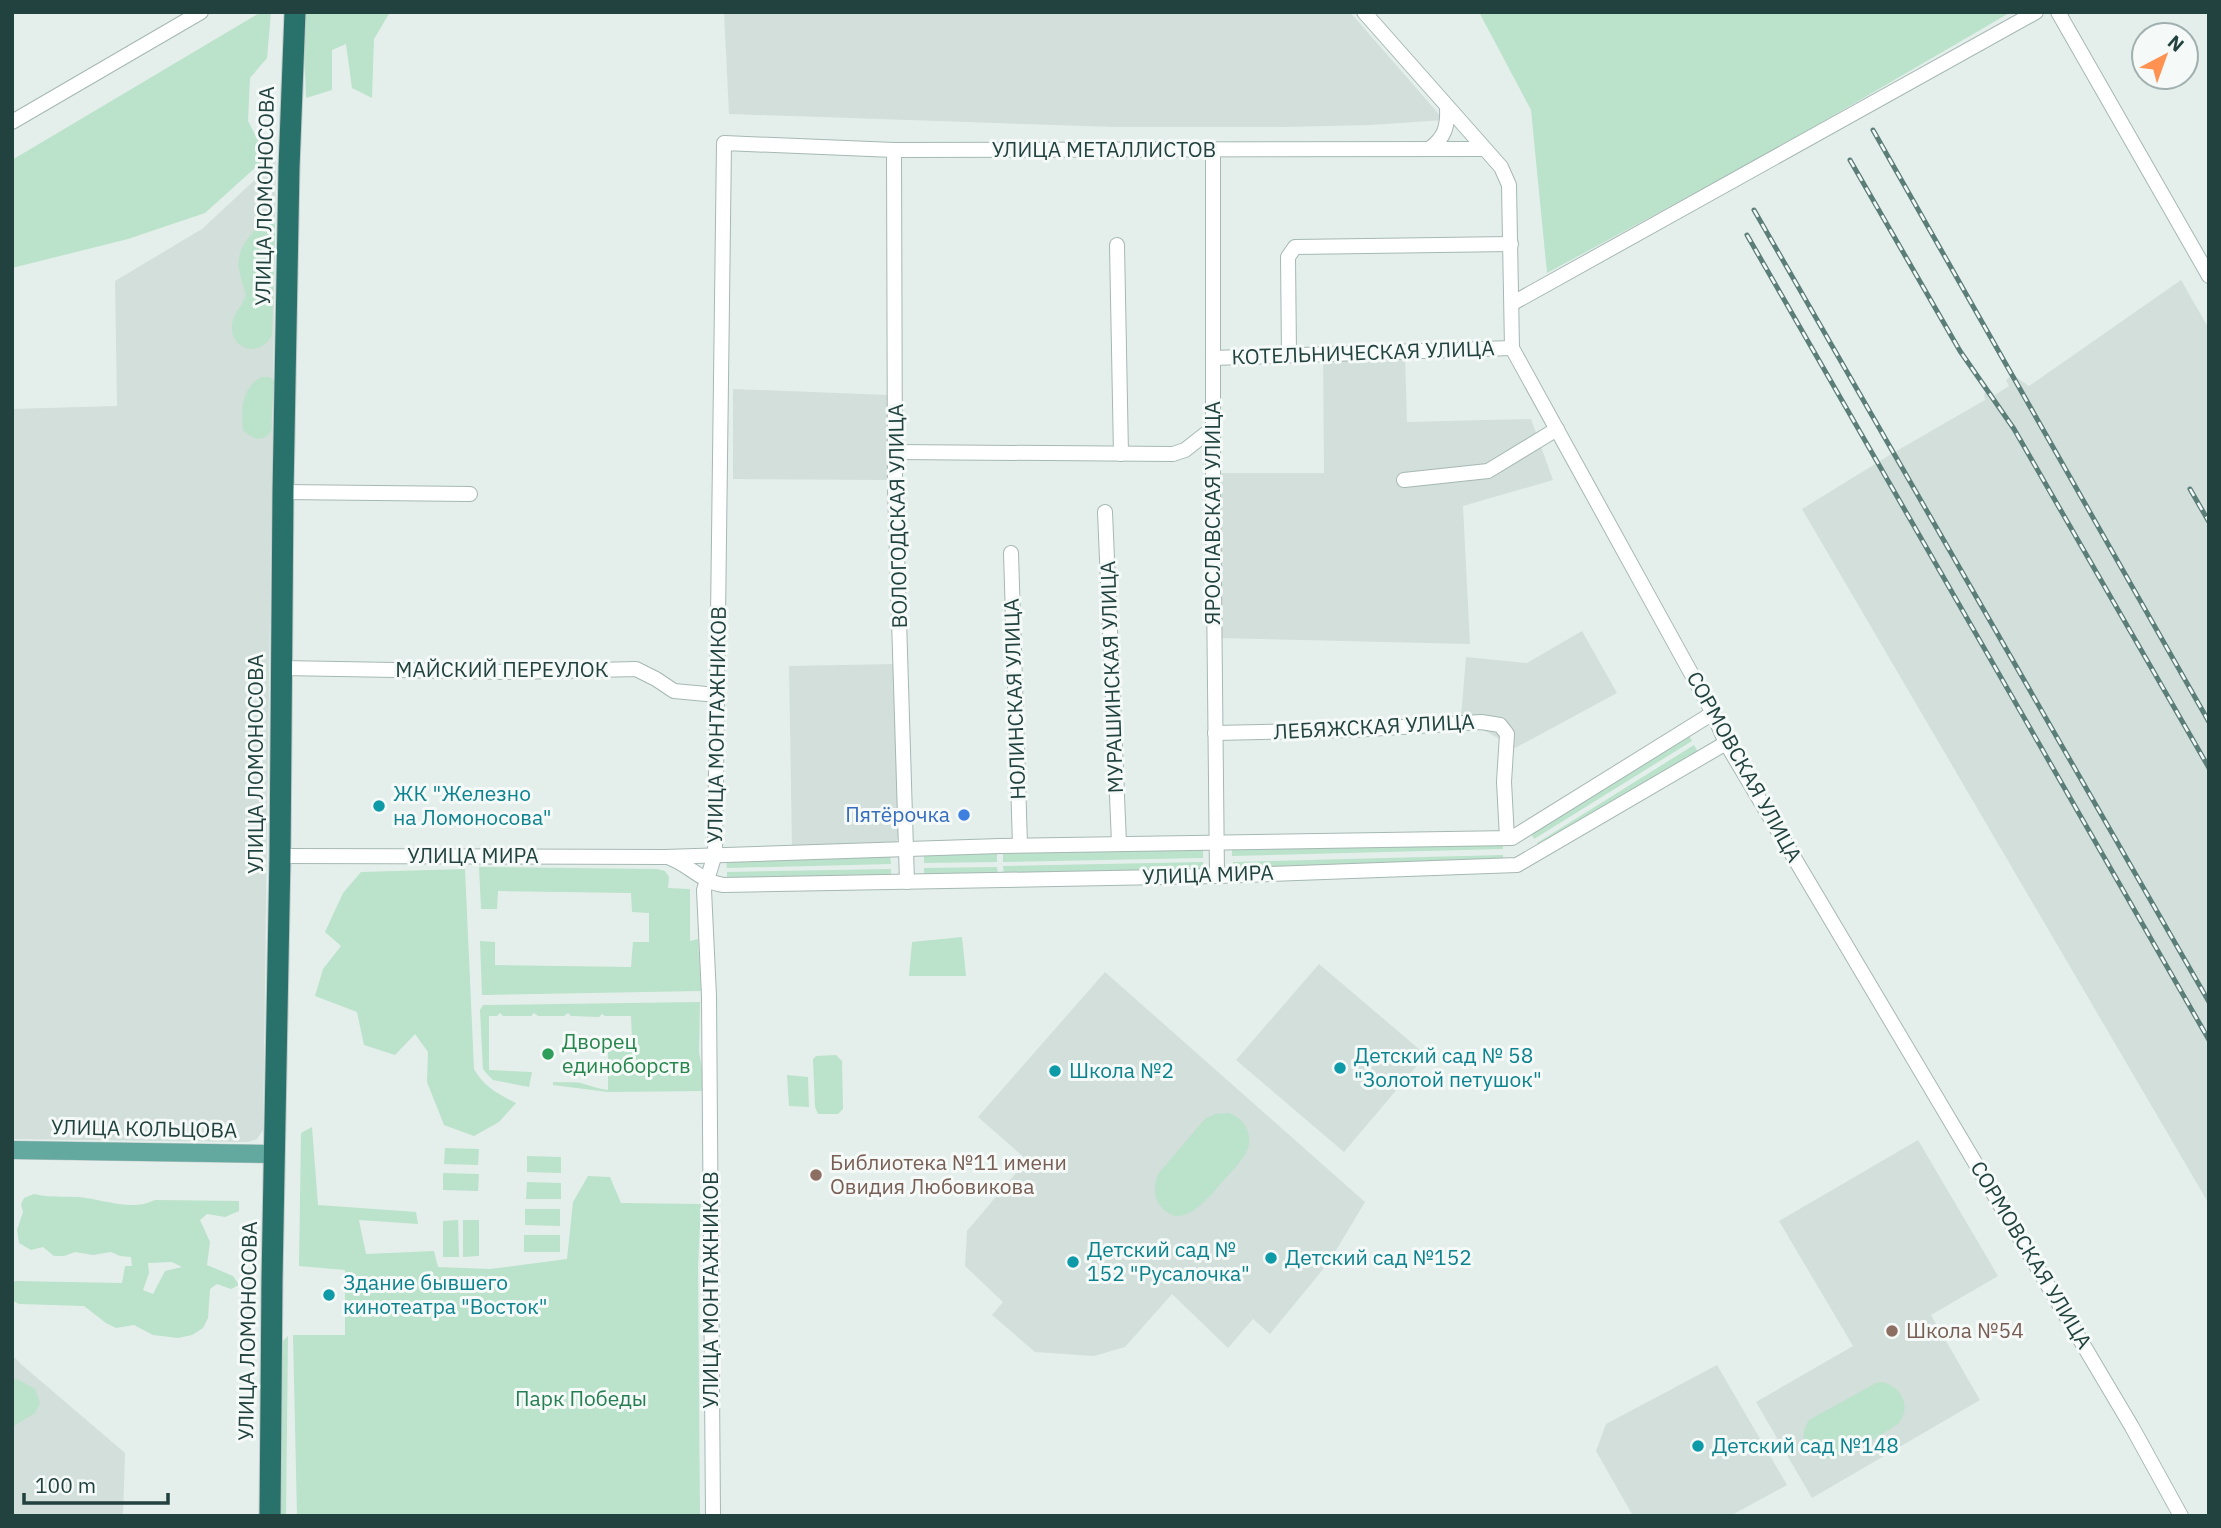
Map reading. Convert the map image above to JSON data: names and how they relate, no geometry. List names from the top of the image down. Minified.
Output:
{"streets":{"highway":["УЛИЦА ЛОМОНОСОВА"],"main road":["УЛИЦА КОЛЬЦОВА"],"street":["УЛИЦА МЕТАЛЛИСТОВ","КОТЕЛЬНИЧЕСКАЯ УЛИЦА","ЯРОСЛАВСКАЯ УЛИЦА","ВОЛОГОДСКАЯ УЛИЦА","МАЙСКИЙ ПЕРЕУЛОК","МУРАШИНСКАЯ УЛИЦА","НОЛИНСКАЯ УЛИЦА","УЛИЦА МОНТАЖНИКОВ","ЛЕБЯЖСКАЯ УЛИЦА","СОРМОВСКАЯ УЛИЦА","УЛИЦА МИРА"]},"crossings":[["УЛИЦА МЕТАЛЛИСТОВ","ЯРОСЛАВСКАЯ УЛИЦА"],["УЛИЦА МЕТАЛЛИСТОВ","ВОЛОГОДСКАЯ УЛИЦА"],["УЛИЦА МЕТАЛЛИСТОВ","УЛИЦА МОНТАЖНИКОВ"],["УЛИЦА ЛОМОНОСОВА","МАЙСКИЙ ПЕРЕУЛОК"],["УЛИЦА ЛОМОНОСОВА","УЛИЦА МИРА"],["УЛИЦА ЛОМОНОСОВА","УЛИЦА КОЛЬЦОВА"],["КОТЕЛЬНИЧЕСКАЯ УЛИЦА","ЯРОСЛАВСКАЯ УЛИЦА"],["КОТЕЛЬНИЧЕСКАЯ УЛИЦА","СОРМОВСКАЯ УЛИЦА"],["ЯРОСЛАВСКАЯ УЛИЦА","ЛЕБЯЖСКАЯ УЛИЦА"],["ЯРОСЛАВСКАЯ УЛИЦА","УЛИЦА МИРА"],["ВОЛОГОДСКАЯ УЛИЦА","УЛИЦА МИРА"],["МАЙСКИЙ ПЕРЕУЛОК","УЛИЦА МОНТАЖНИКОВ"],["МУРАШИНСКАЯ УЛИЦА","УЛИЦА МИРА"],["НОЛИНСКАЯ УЛИЦА","УЛИЦА МИРА"],["УЛИЦА МОНТАЖНИКОВ","УЛИЦА МИРА"],["ЛЕБЯЖСКАЯ УЛИЦА","УЛИЦА МИРА"],["СОРМОВСКАЯ УЛИЦА","УЛИЦА МИРА"]],"parks":["Парк Победы"],"places":["ЖК \"Железно на Ломоносова\"","Пятёрочка","Дворец единоборств","Детский сад № 58 \"Золотой петушок\"","Школа №2","Библиотека №11 имени Овидия Любовикова","Детский сад №152","Детский сад № 152 \"Русалочка\"","Здание бывшего кинотеатра \"Восток\"","Школа №54","Детский сад №148"],"scale_bar":"100 m","north":"top right"}
